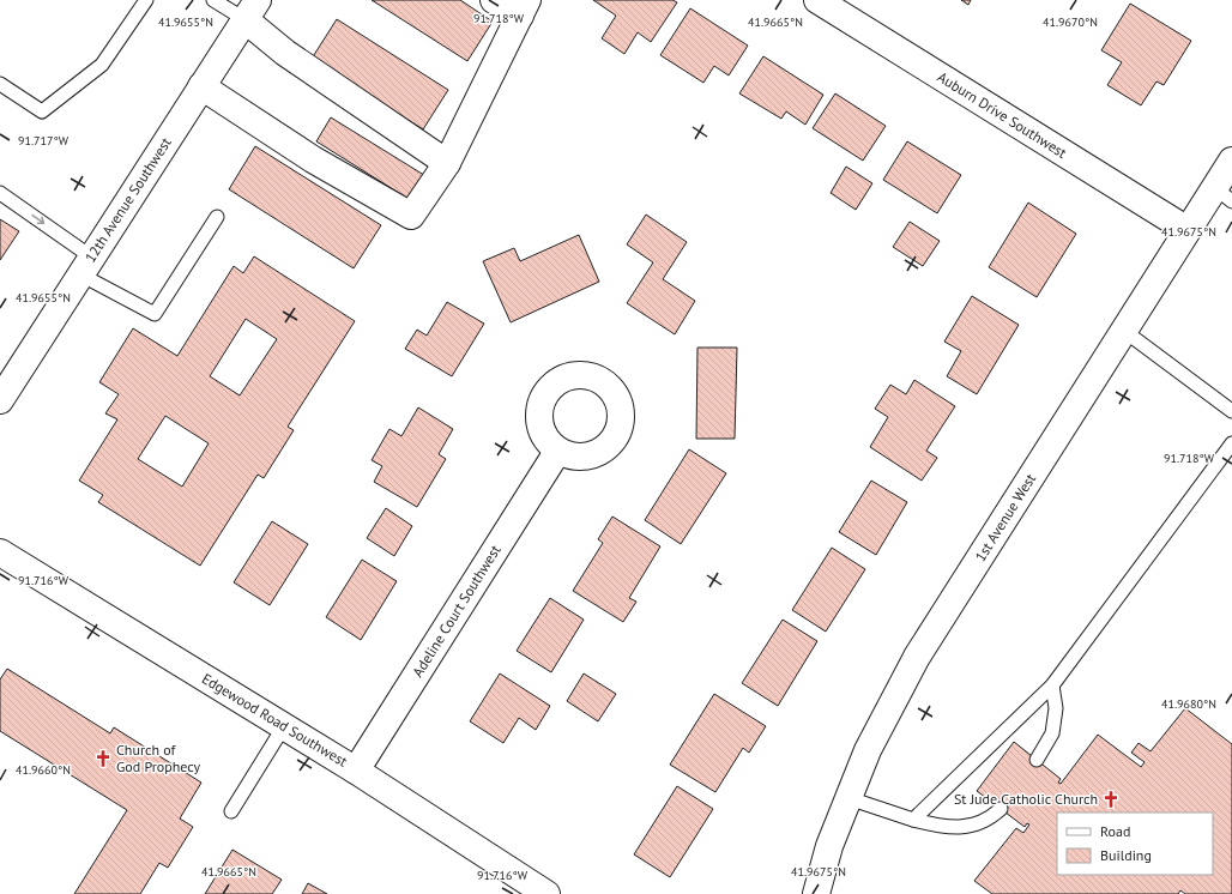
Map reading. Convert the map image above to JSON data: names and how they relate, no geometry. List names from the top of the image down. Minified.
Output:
{"streets":{"street":["Auburn Drive Southwest","12th Avenue Southwest","1st Avenue West","Adeline Court Southwest","Edgewood Road Southwest"]},"crossings":[["Auburn Drive Southwest","1st Avenue West"],["Adeline Court Southwest","Edgewood Road Southwest"]],"places":{"church":["Church of God Prophecy","St Jude Catholic Church"]},"legend":["Road","Building"],"coordinates":["91.718°W","41.9655°N","41.9665°N","41.9670°N","91.717°W","41.9675°N","91.716°W","41.9680°N","41.9660°N"]}
